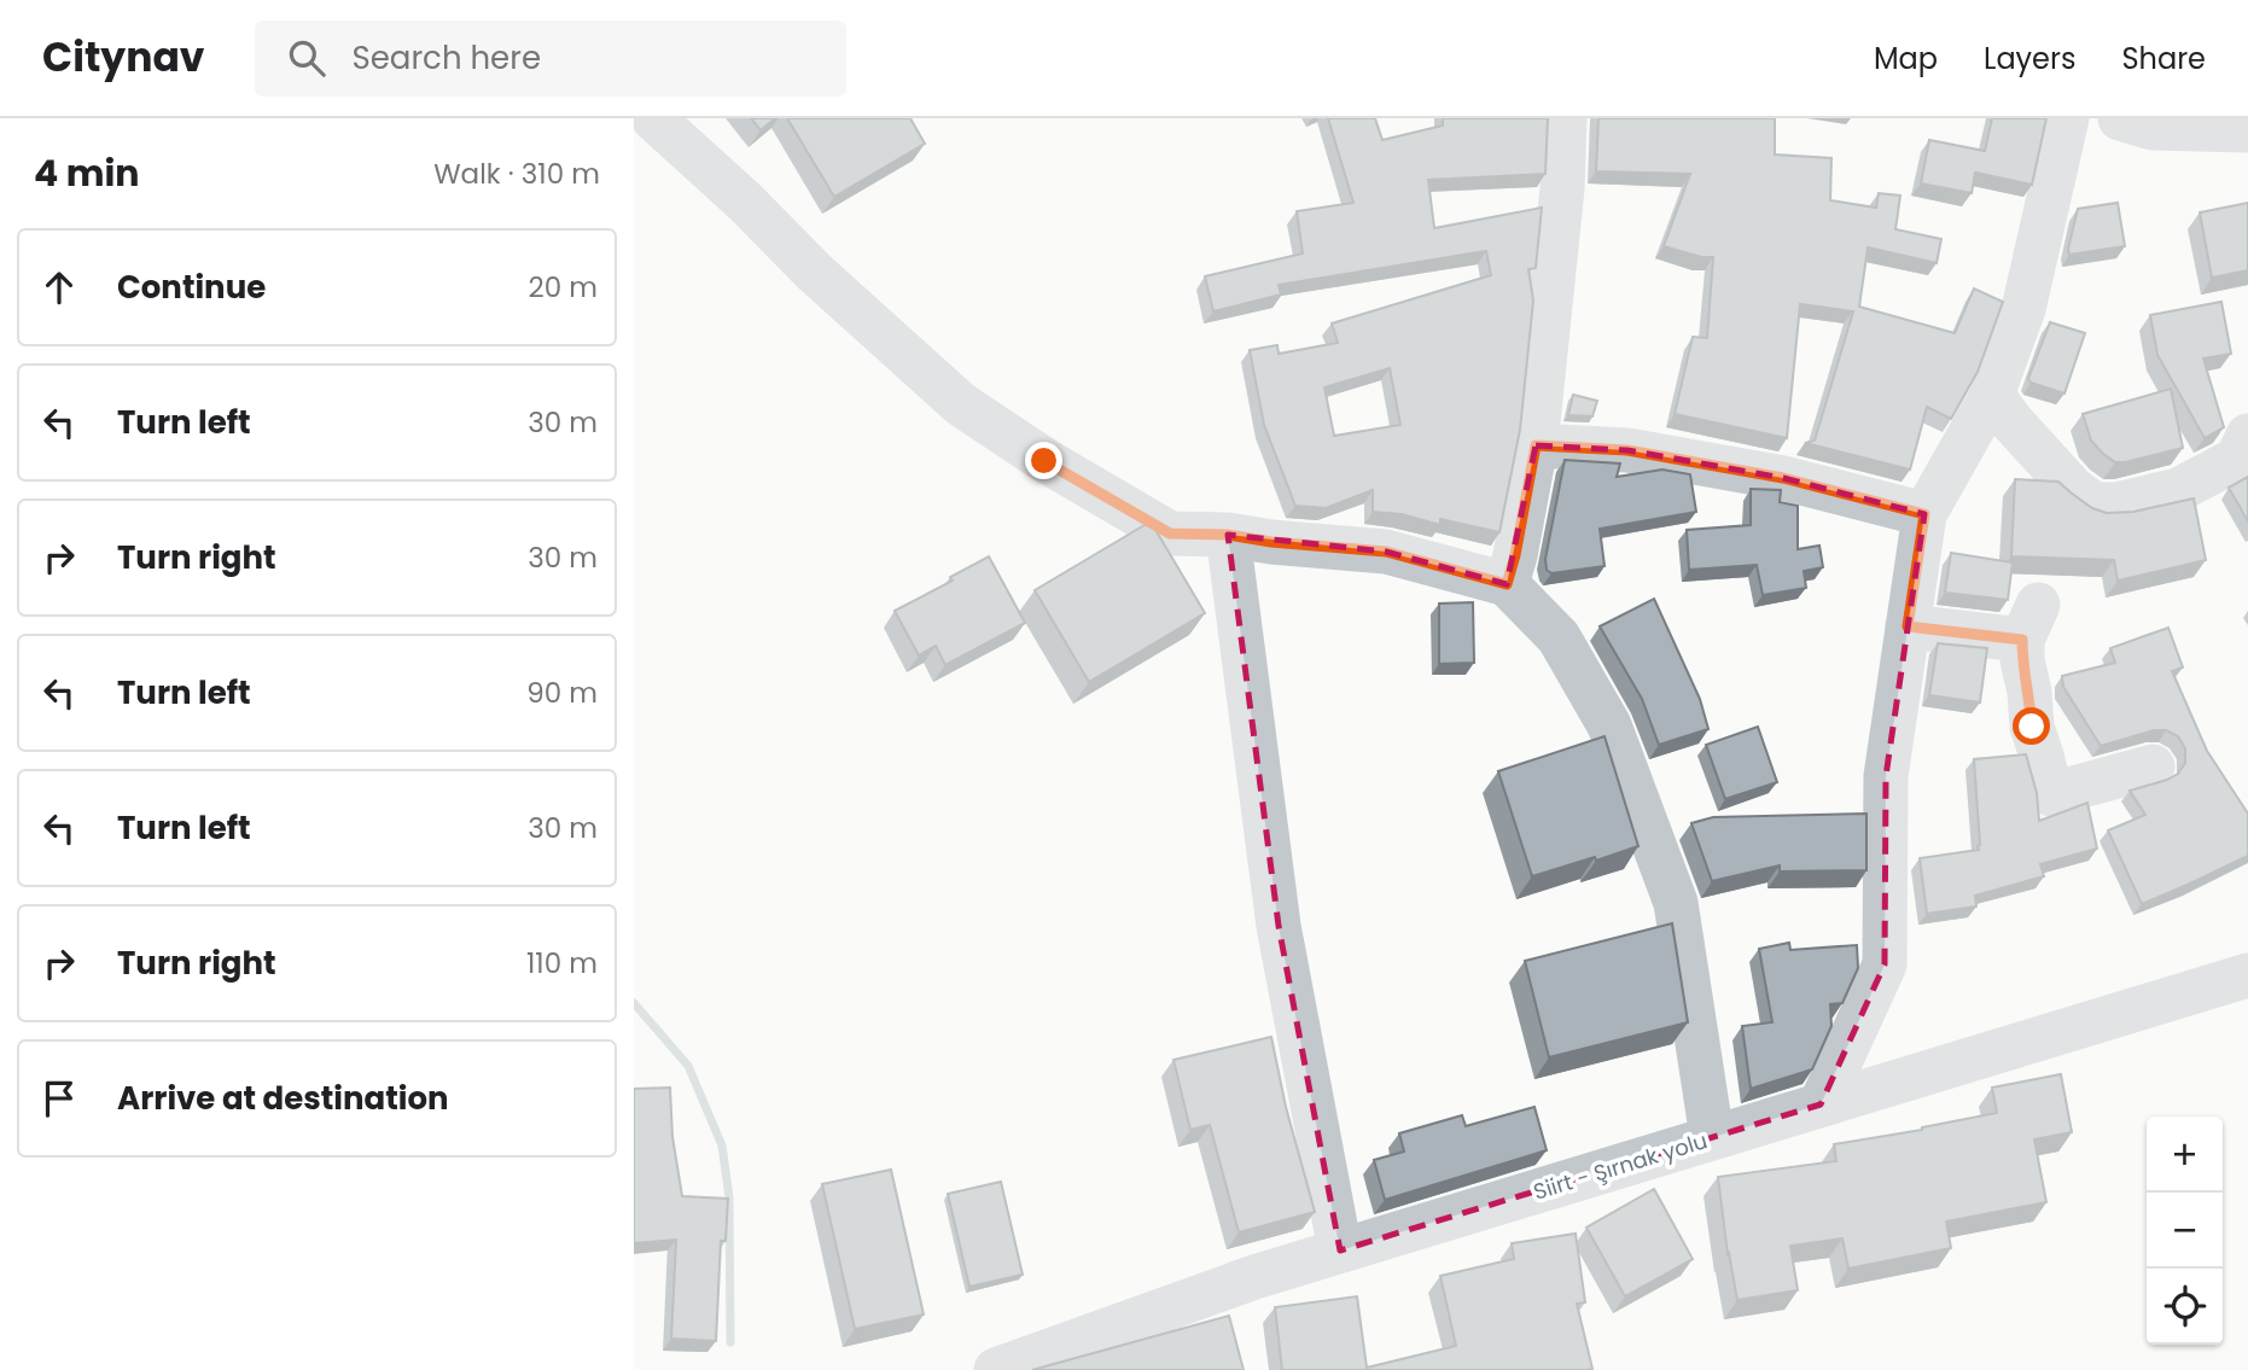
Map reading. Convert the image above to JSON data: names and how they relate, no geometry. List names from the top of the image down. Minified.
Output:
{"streets":{"street":["Siirt - Şırnak yolu"]},"page":{"header":"Citynav","search":"Search here","nav":["Map","Layers","Share"],"heading":["4 min","Walk · 310 m"],"list":[["Continue","20 m"],["Turn left","30 m"],["Turn right","30 m"],["Turn left","90 m"],["Turn left","30 m"],["Turn right","110 m"],"Arrive at destination"],"map_buttons":["+","−"]}}
